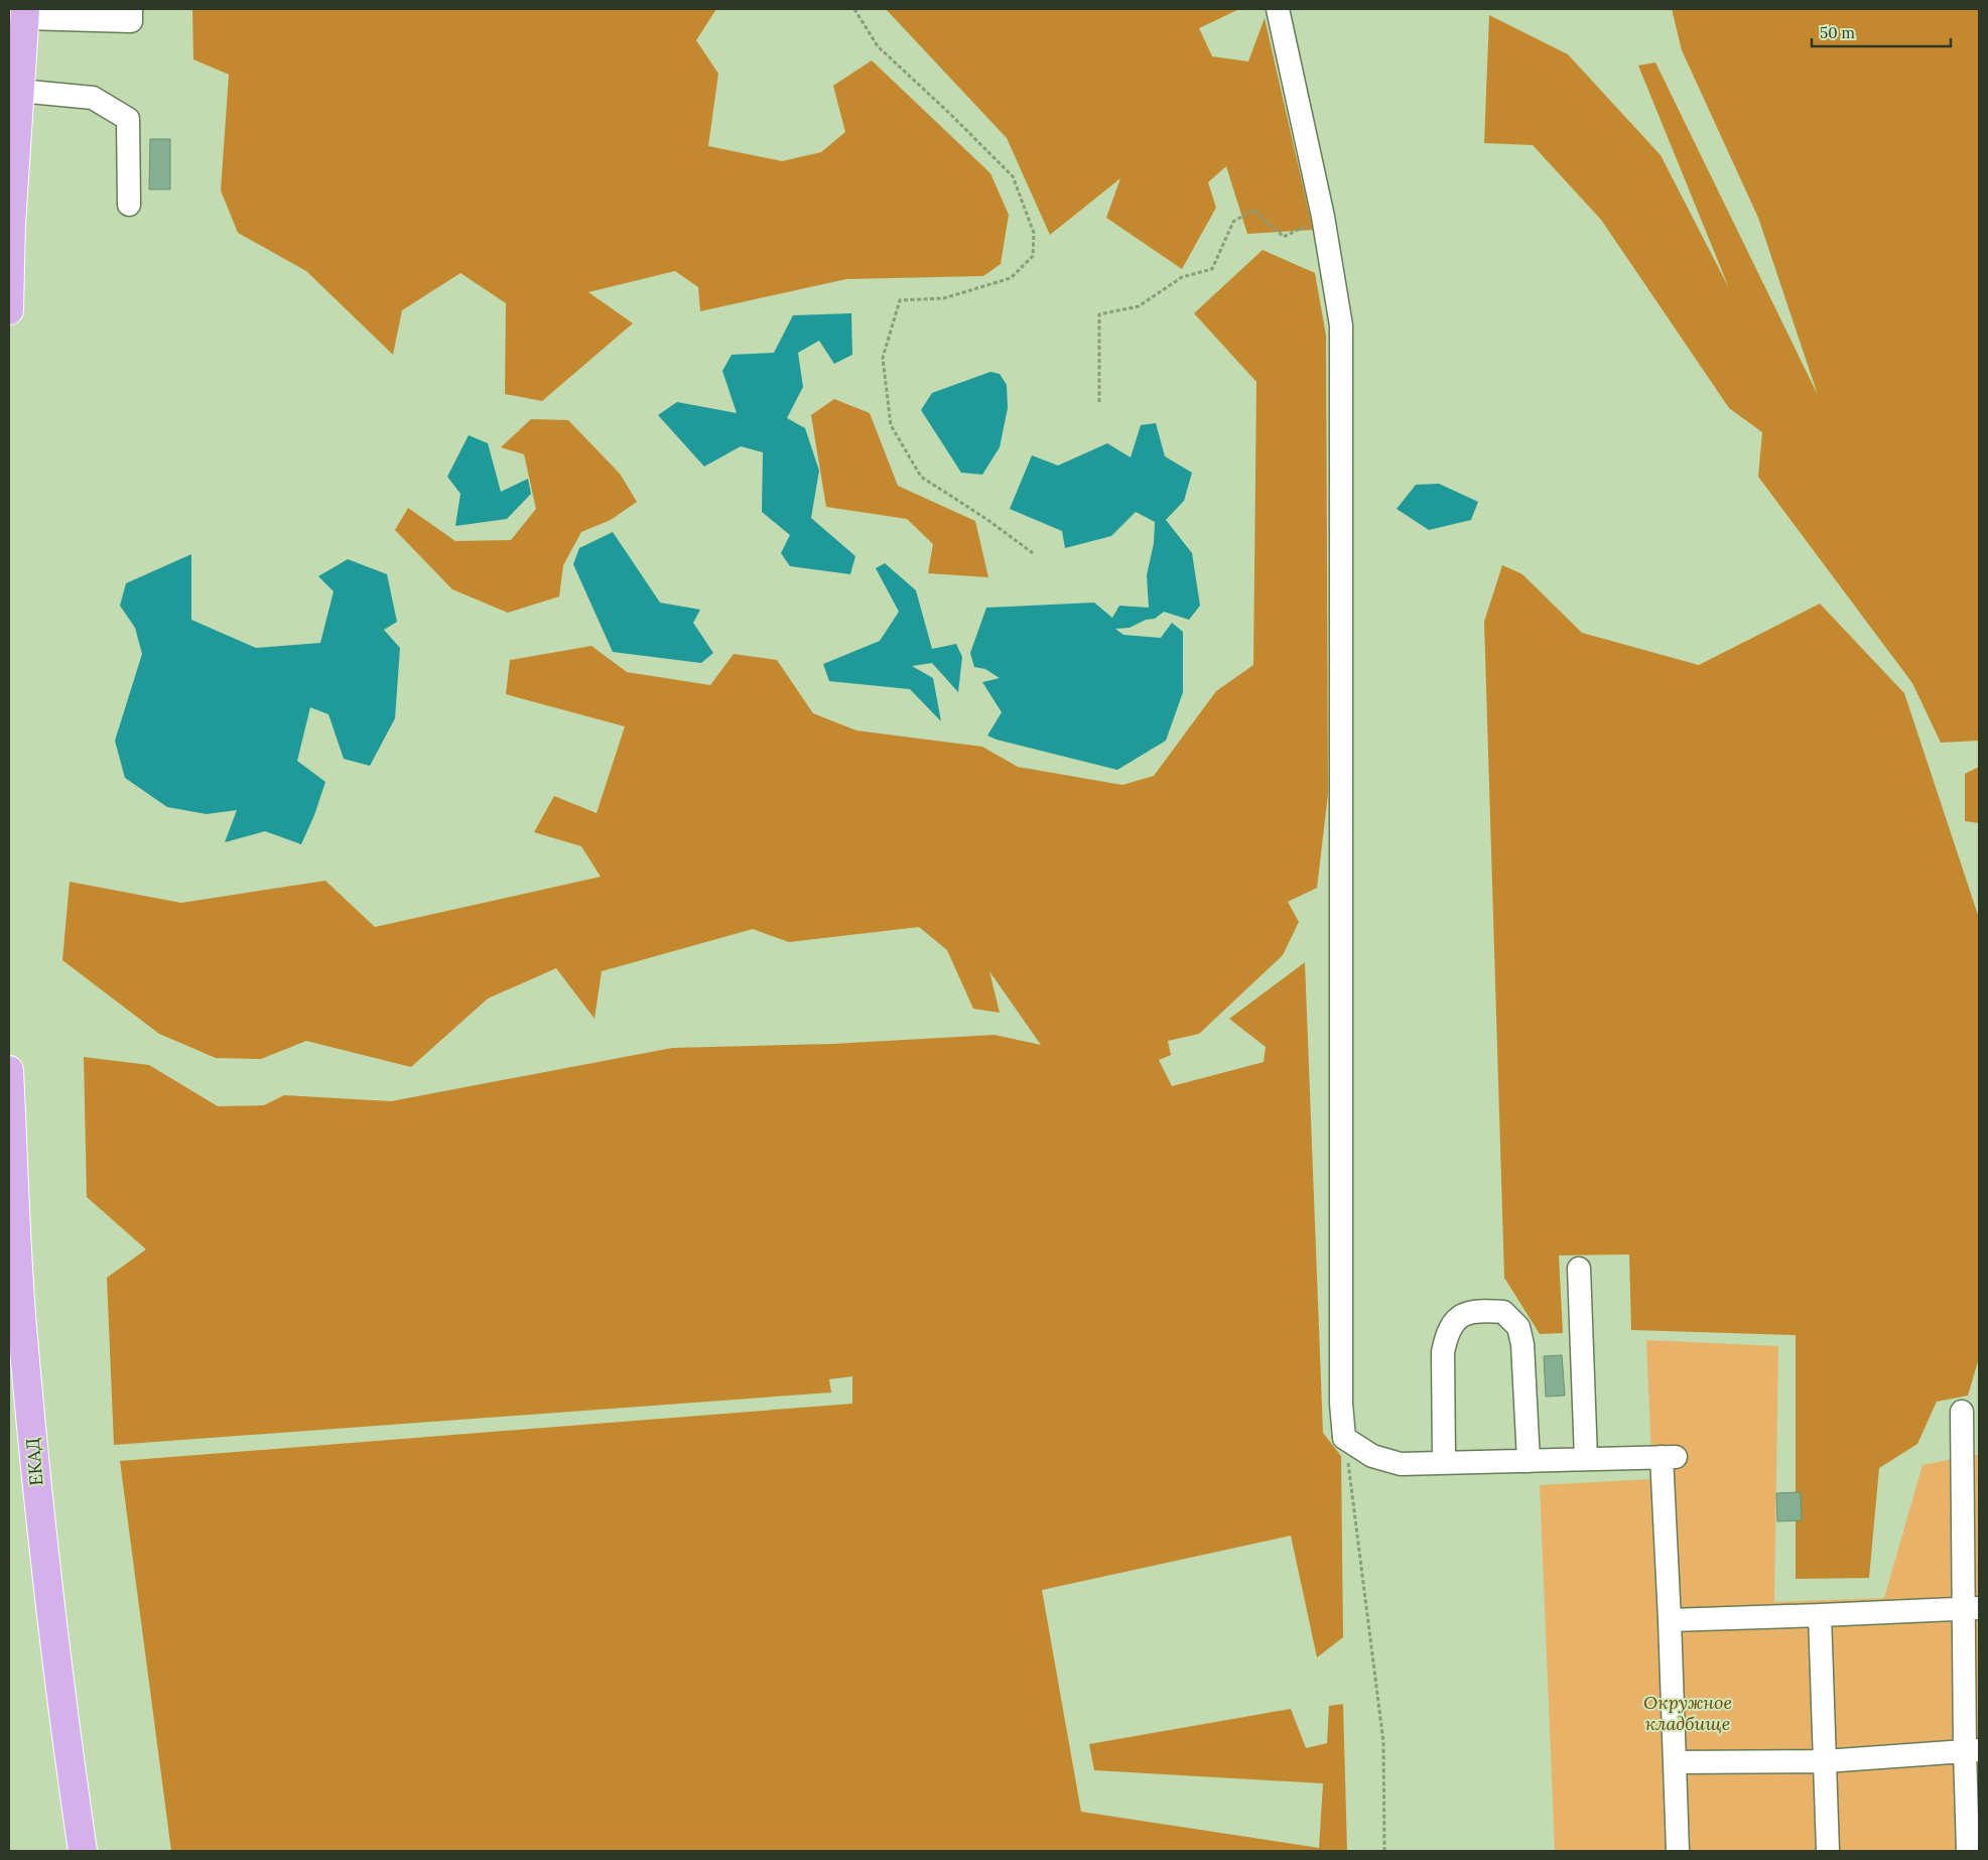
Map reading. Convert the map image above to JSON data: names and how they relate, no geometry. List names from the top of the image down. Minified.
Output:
{"streets":{"highway":["ЕКАД"]},"parks":["Окружное кладбище"],"scale_bar":"50 m"}
